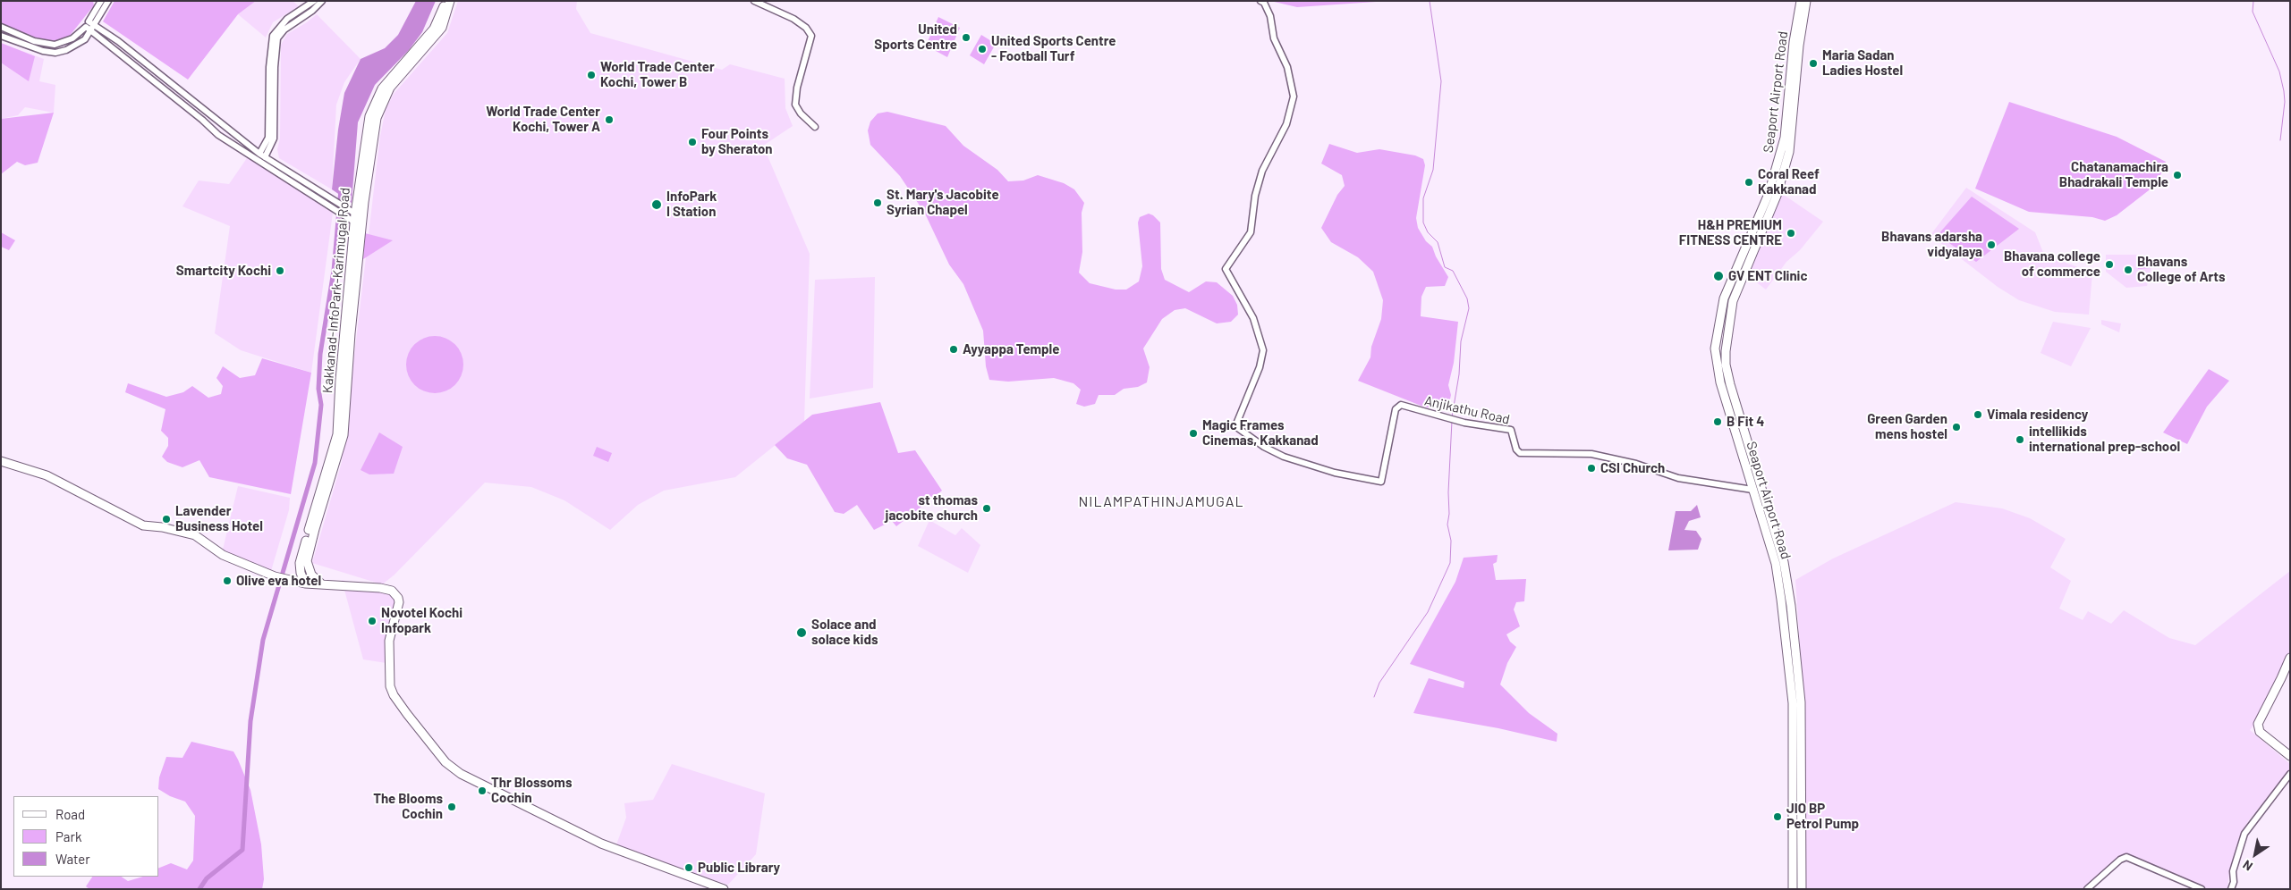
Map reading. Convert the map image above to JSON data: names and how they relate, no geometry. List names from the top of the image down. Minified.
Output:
{"streets":{"main road":["Seaport Airport Road","Kakkanad-InfoPark-Karimugal Road"],"street":["Anjikathu Road"]},"crossings":[["Seaport Airport Road","Anjikathu Road"]],"districts":["NILAMPATHINJAMUGAL"],"places":["United Sports Centre","United Sports Centre - Football Turf","Maria Sadan Ladies Hostel","World Trade Center Kochi, Tower B","World Trade Center Kochi, Tower A","Four Points by Sheraton","Chatanamachira Bhadrakali Temple","Coral Reef Kakkanad","St. Mary's Jacobite Syrian Chapel","InfoPark I Station","H&H PREMIUM FITNESS CENTRE","Bhavans adarsha vidyalaya","Bhavana college of commerce","Bhavans College of Arts","Smartcity Kochi","GV ENT Clinic","Ayyappa Temple","Vimala residency","B Fit 4","Green Garden mens hostel","Magic Frames Cinemas, Kakkanad","intellikids international prep-school","CSI Church","st thomas jacobite church","Lavender Business Hotel","Olive eva hotel","Novotel Kochi Infopark","Solace and solace kids","Thr Blossoms Cochin","The Blooms Cochin","JIO BP Petrol Pump","Public Library"],"legend":["Road","Park","Water"],"north":"bottom left"}
